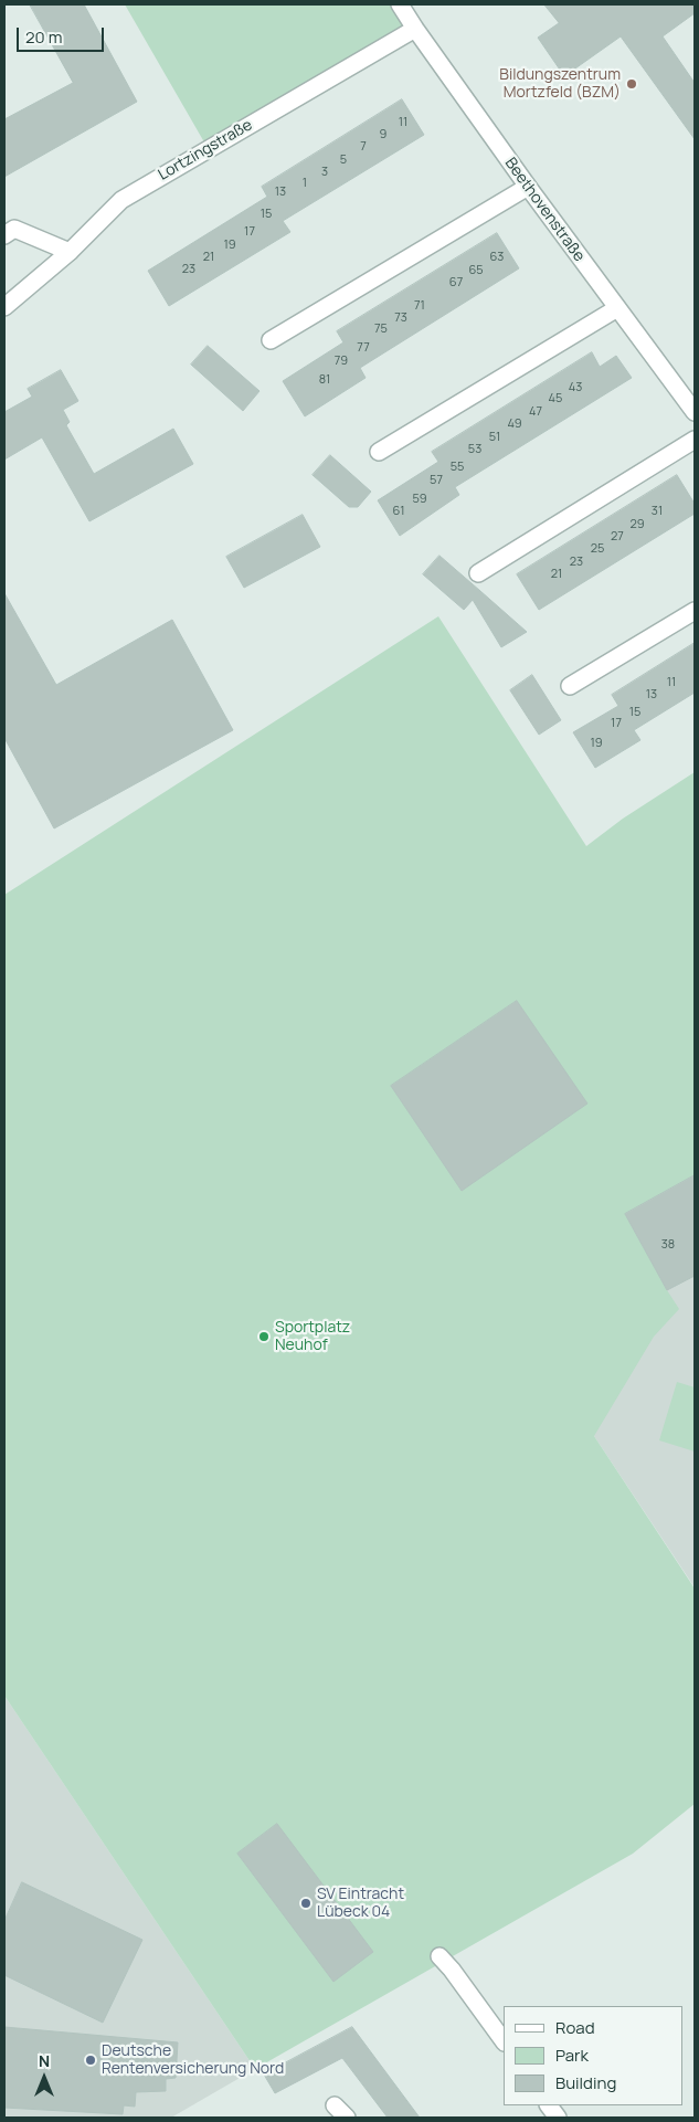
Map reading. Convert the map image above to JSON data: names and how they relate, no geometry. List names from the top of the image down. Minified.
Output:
{"streets":{"street":["Lortzingstraße","Beethovenstraße"]},"crossings":[["Lortzingstraße","Beethovenstraße"]],"places":["Bildungszentrum Mortzfeld (BZM)","Sportplatz Neuhof","SV Eintracht Lübeck 04","Deutsche Rentenversicherung Nord"],"house_numbers":["11","9","7","5","3","1","13","15","17","19","21","63","23","65","67","71","73","75","77","79","81","43","45","47","49","51","53","55","57","59","61","31","29","27","25","23","21","11","13","15","17","19","38"],"legend":["Road","Park","Building"],"scale_bar":"20 m","north":"top"}
